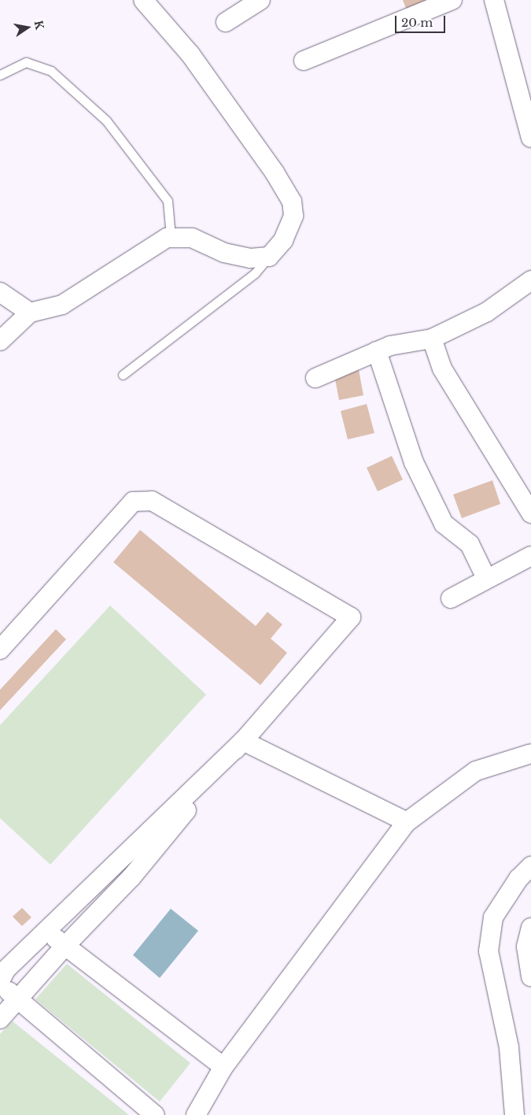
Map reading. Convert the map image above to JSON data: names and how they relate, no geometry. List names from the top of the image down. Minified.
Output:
{"scale_bar":"20 m","north":"right"}
